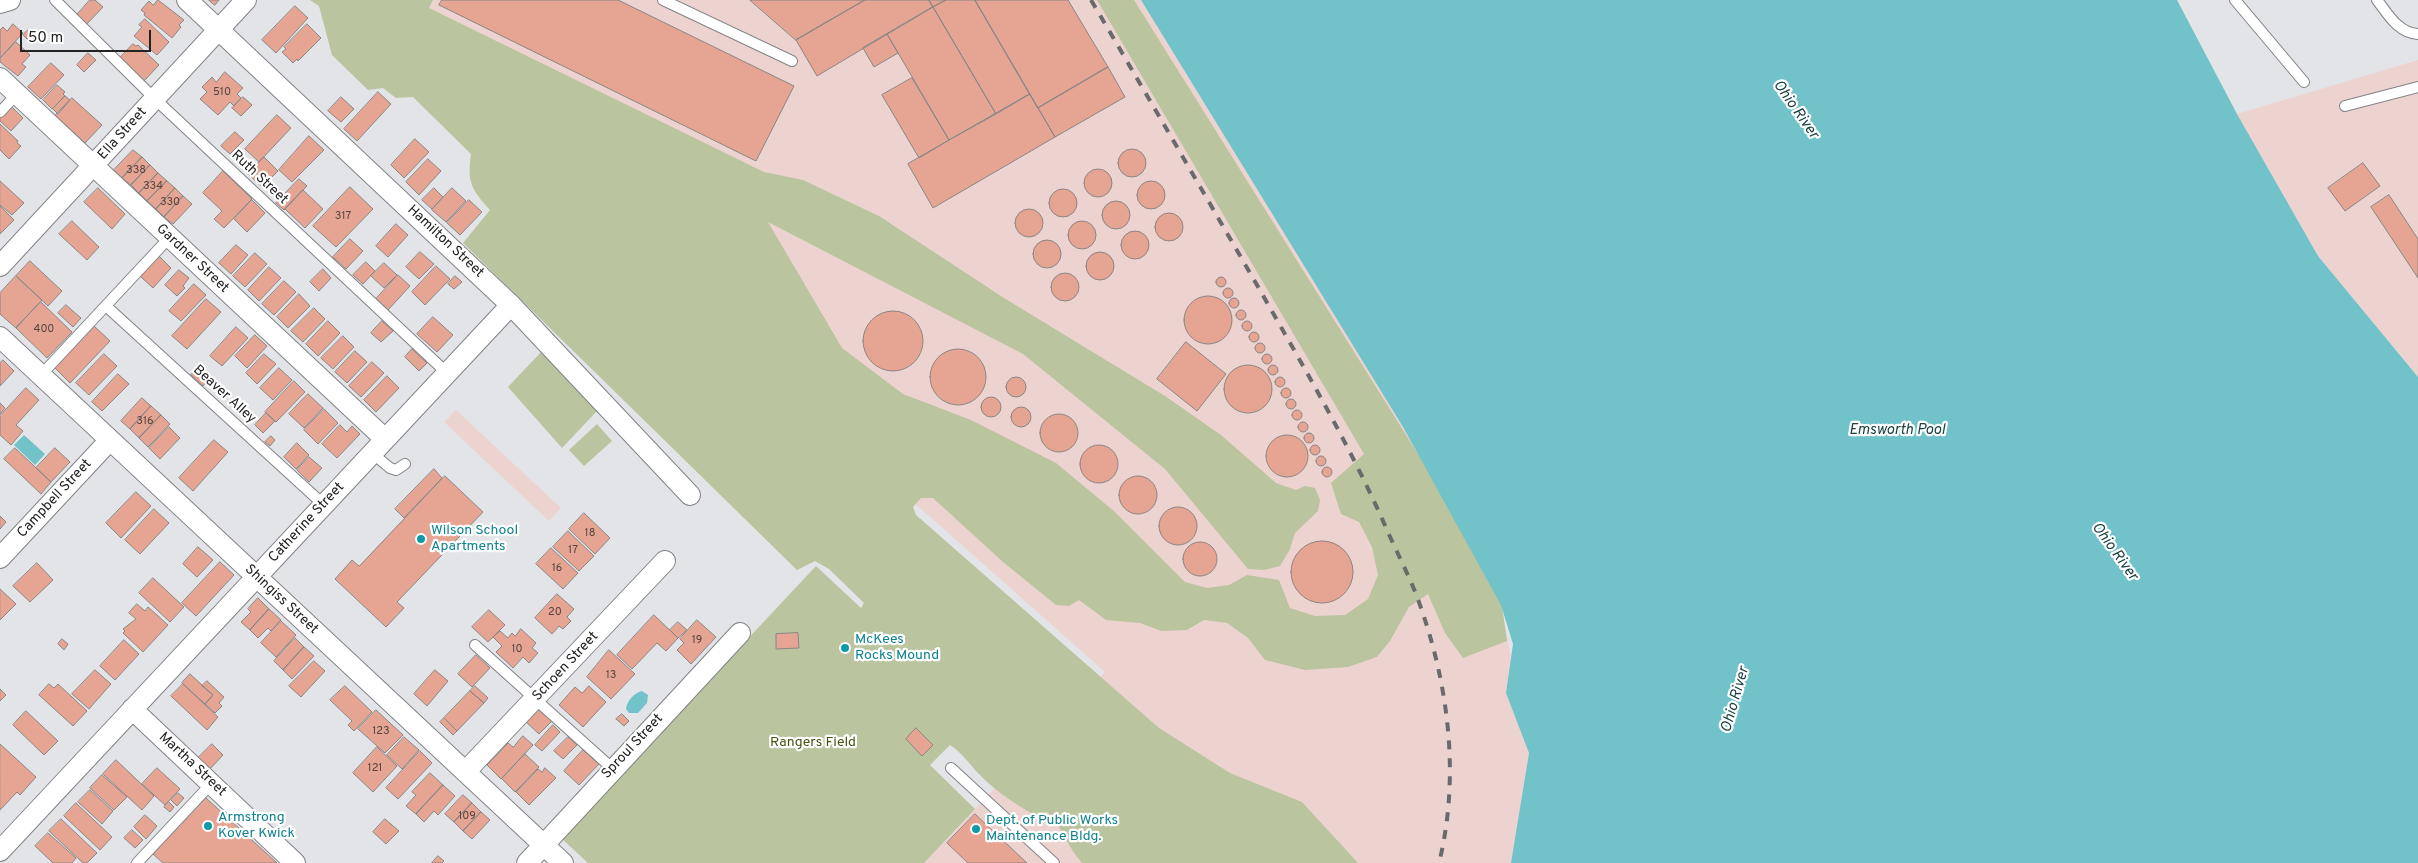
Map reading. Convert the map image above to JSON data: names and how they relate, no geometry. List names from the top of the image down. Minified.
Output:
{"streets":{"street":["Ella Street","Hamilton Street","Gardner Street","Campbell Street","Catherine Street","Shingiss Street","Schoen Street","Sproul Street","Martha Street"],"lane":["Ruth Street","Beaver Alley"]},"crossings":[["Ella Street","Ruth Street"],["Ella Street","Hamilton Street"],["Ella Street","Gardner Street"],["Ruth Street","Catherine Street"],["Hamilton Street","Catherine Street"],["Gardner Street","Catherine Street"],["Beaver Alley","Catherine Street"],["Campbell Street","Shingiss Street"],["Catherine Street","Shingiss Street"],["Catherine Street","Martha Street"],["Shingiss Street","Schoen Street"],["Shingiss Street","Sproul Street"]],"water":["Ohio River","Emsworth Pool"],"parks":["Rangers Field"],"places":["Wilson School Apartments","McKees Rocks Mound","Armstrong Kover Kwick","Dept. of Public Works Maintenance Bldg."],"house_numbers":["510","338","334","330","317","400","316","18","17","16","20","19","10","13","123","121","109"],"scale_bar":"50 m"}
